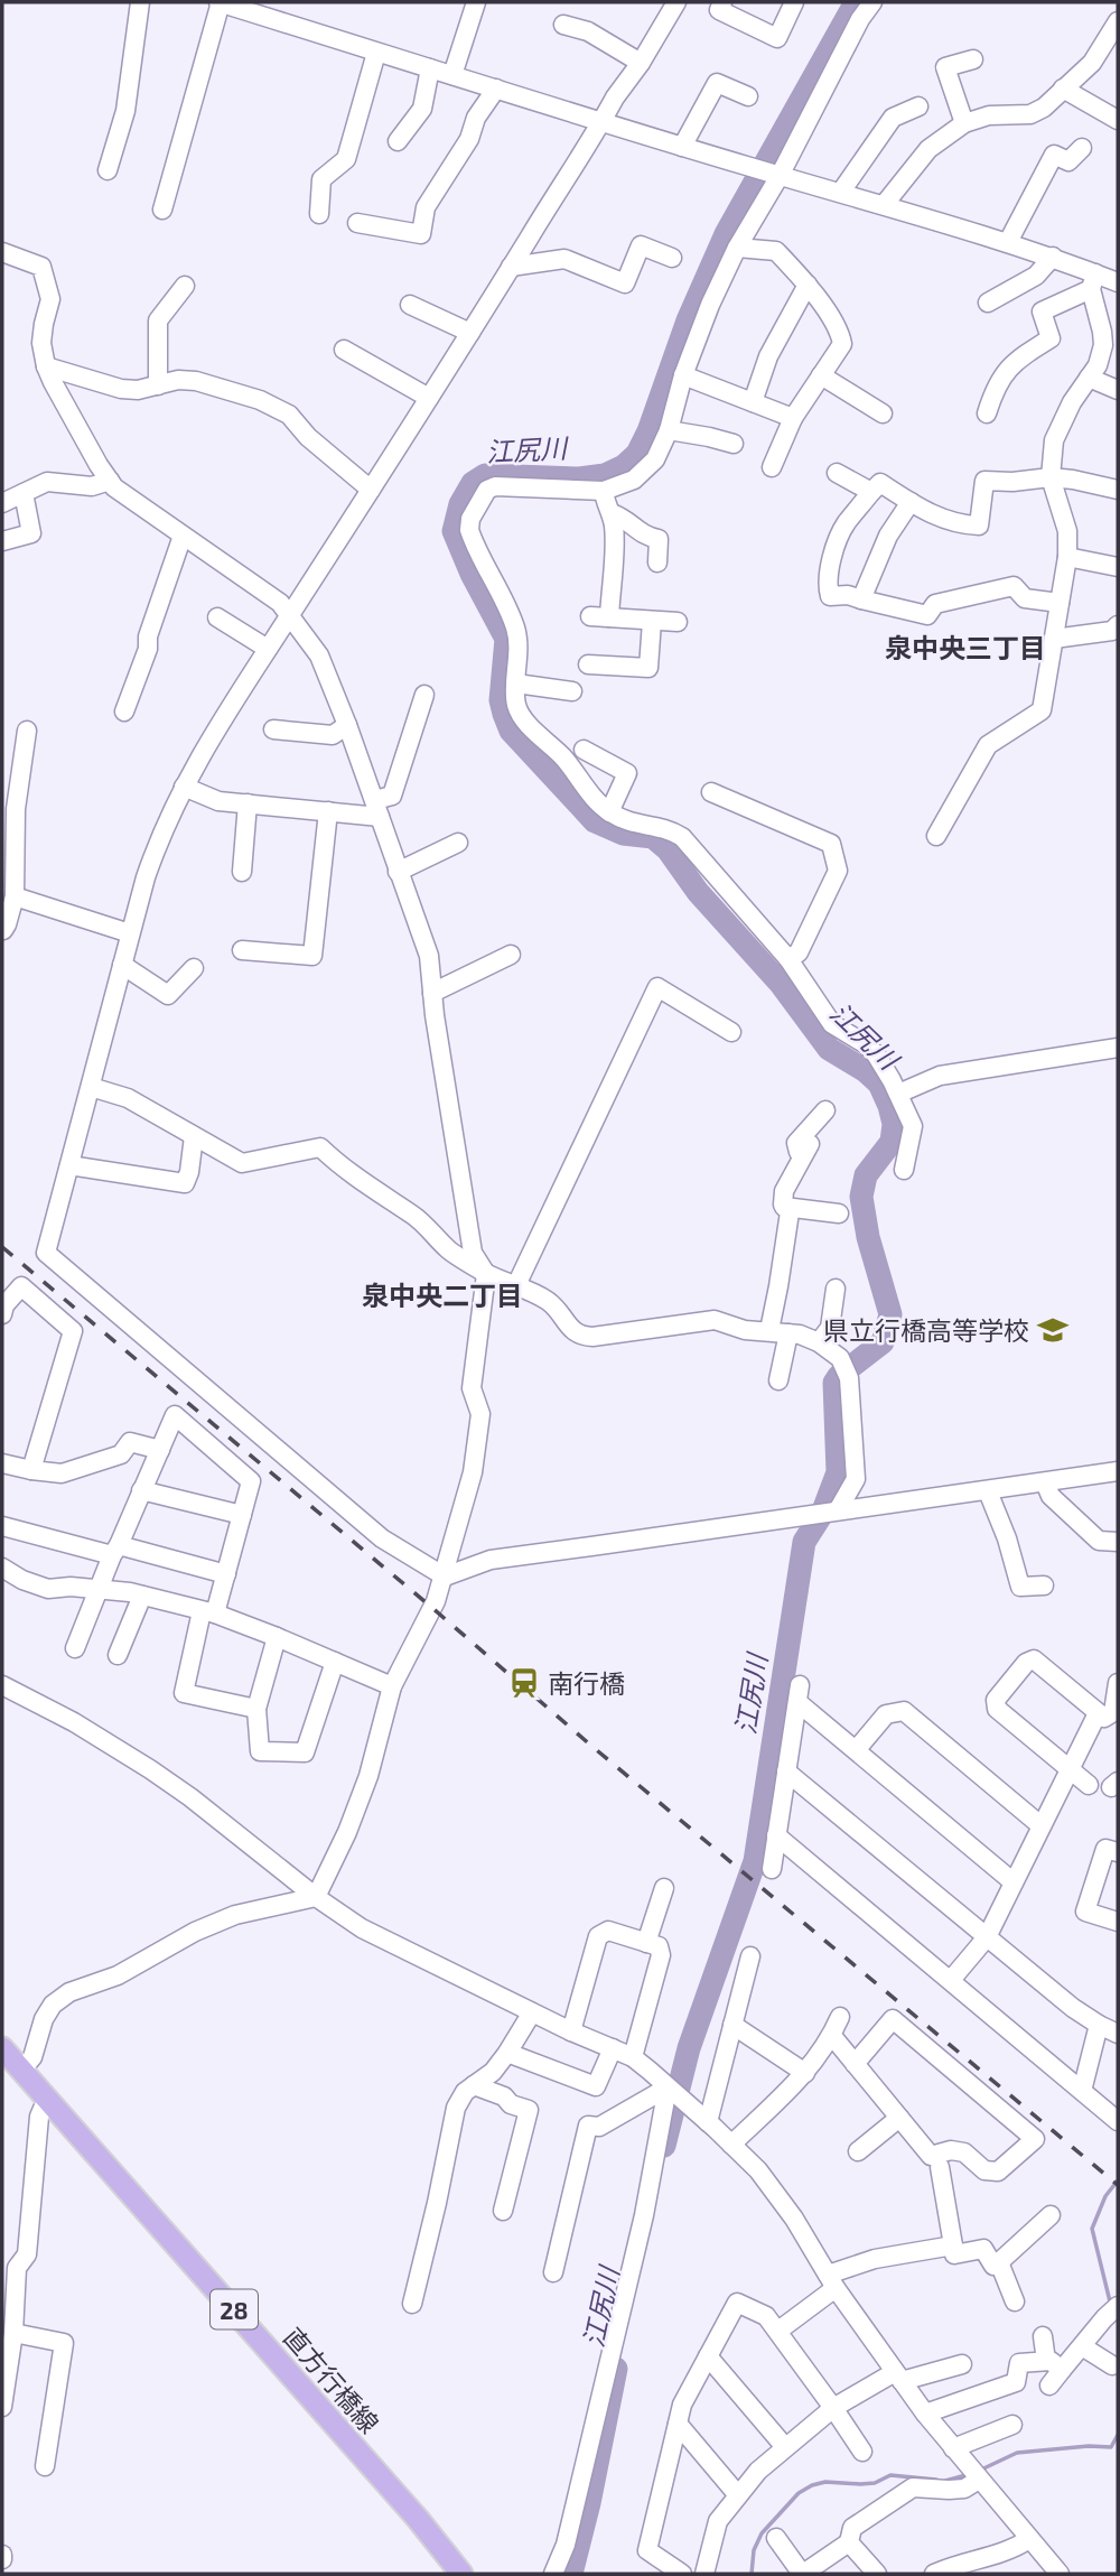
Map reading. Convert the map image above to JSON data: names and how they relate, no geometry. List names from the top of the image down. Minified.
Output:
{"streets":{"main road":["28","直方行橋線"]},"districts":["泉中央三丁目","泉中央二丁目"],"water":["江尻川"],"places":{"school or university":["県立行橋高等学校"],"station":["南行橋"]}}
